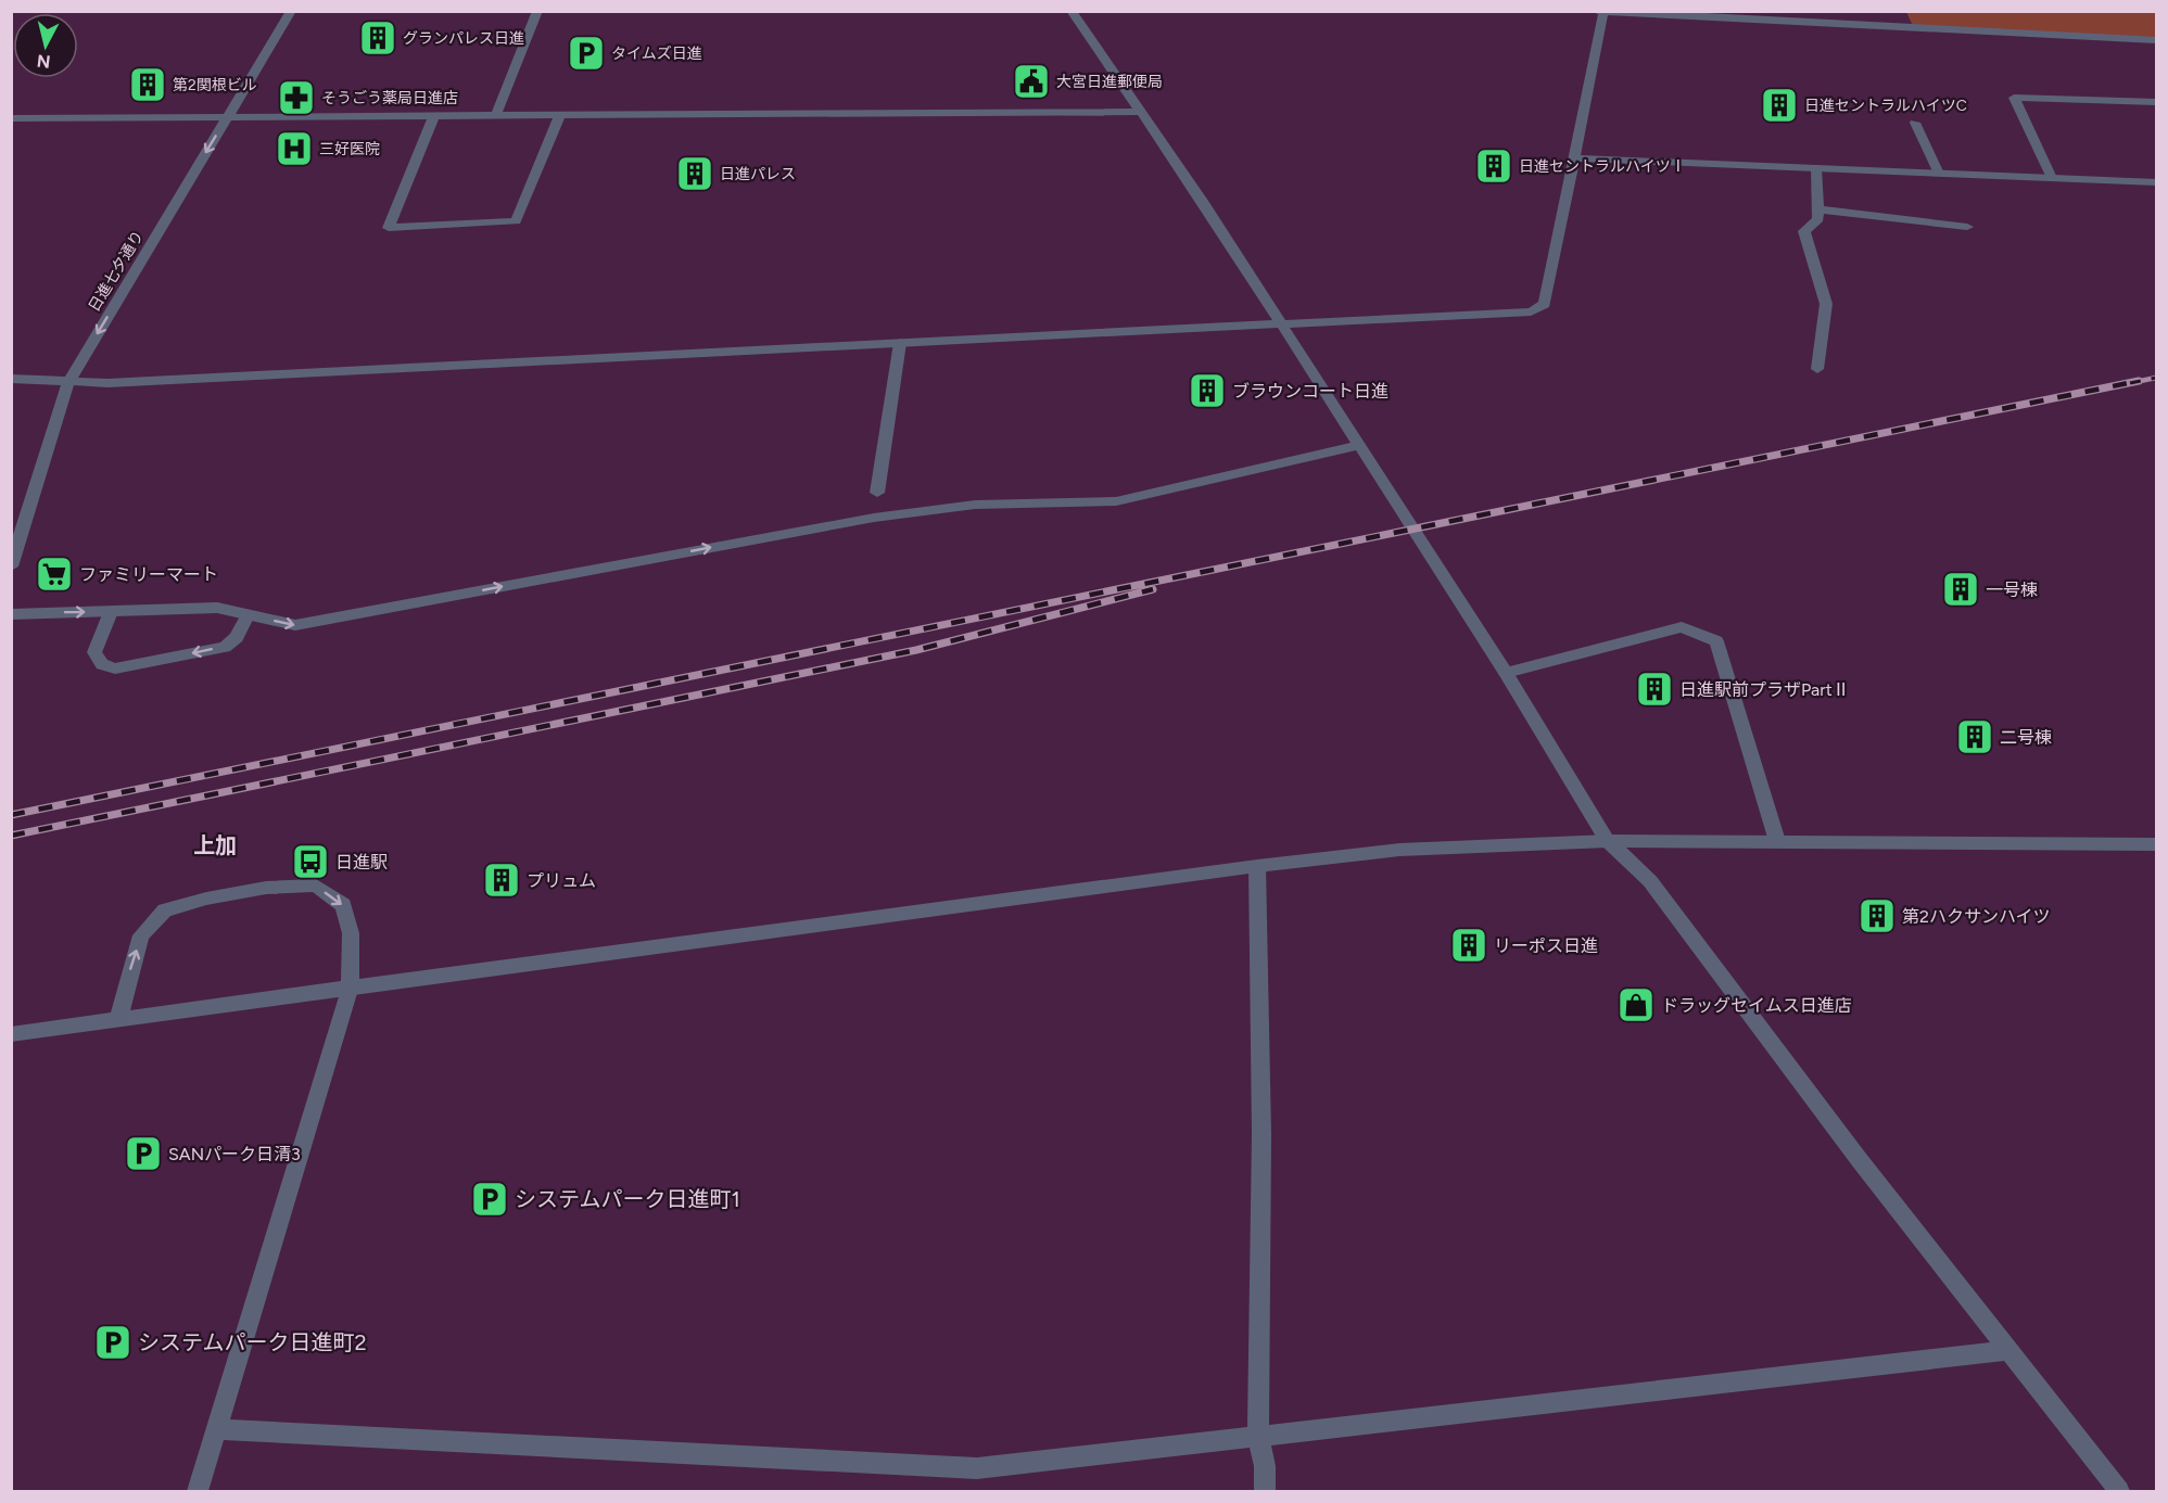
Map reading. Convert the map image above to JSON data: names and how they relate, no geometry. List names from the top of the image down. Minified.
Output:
{"streets":{"street":["日進七夕通り"]},"one_way":["日進七夕通り"],"districts":["上加"],"places":{"building":["グランパレス日進","第2関根ビル","日進セントラルハイツC","日進セントラルハイツⅠ","日進パレス","ブラウンコート日進","一号棟","日進駅前プラザPartⅡ","二号棟","プリュム","第2ハクサンハイツ","リーポス日進"],"parking":["タイムズ日進","SANパーク日清3","システムパーク日進町1","システムパーク日進町2"],"public building":["大宮日進郵便局"],"pharmacy":["そうごう薬局日進店"],"hospital":["三好医院"],"supermarket":["ファミリーマート"],"bus stop":["日進駅"],"shop":["ドラッグセイムス日進店"]},"north":"bottom"}
